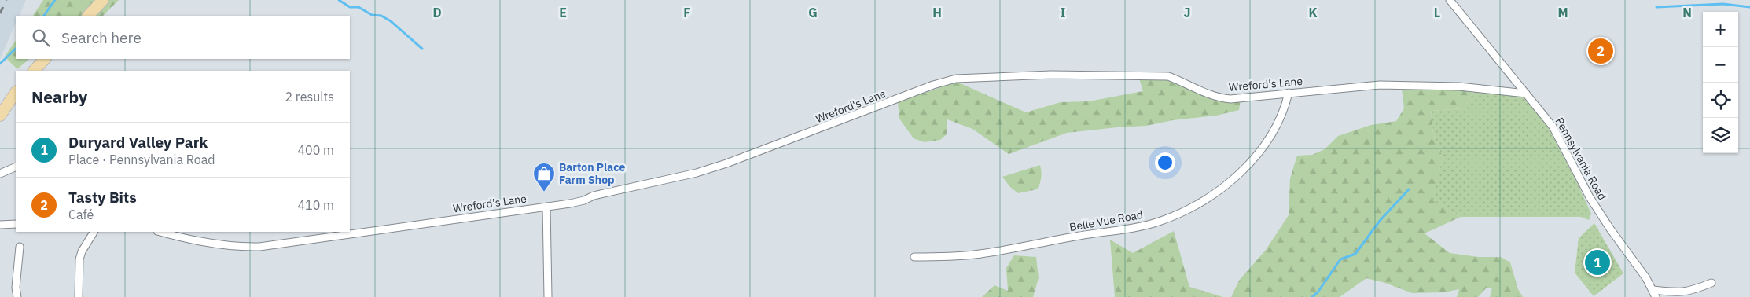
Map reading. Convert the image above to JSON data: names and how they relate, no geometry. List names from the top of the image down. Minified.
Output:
{"streets":{"street":["Wreford's Lane","Pennsylvania Road","Belle Vue Road"]},"crossings":[["Wreford's Lane","Pennsylvania Road"],["Wreford's Lane","Belle Vue Road"]],"places":{"shop":["Barton Place Farm Shop"]},"page":{"map_buttons":["+","−"],"search":"Search here","pins":["2","1"],"heading":["Nearby","2 results"],"list":[{"mark":"1","name":"Duryard Valley Park","note":"Place · Pennsylvania Road","value":"400 m"},{"mark":"2","name":"Tasty Bits","note":"Café","value":"410 m"}]},"grid":{"columns":["D","E","F","G","H","I","J","K","L","M","N"]}}
